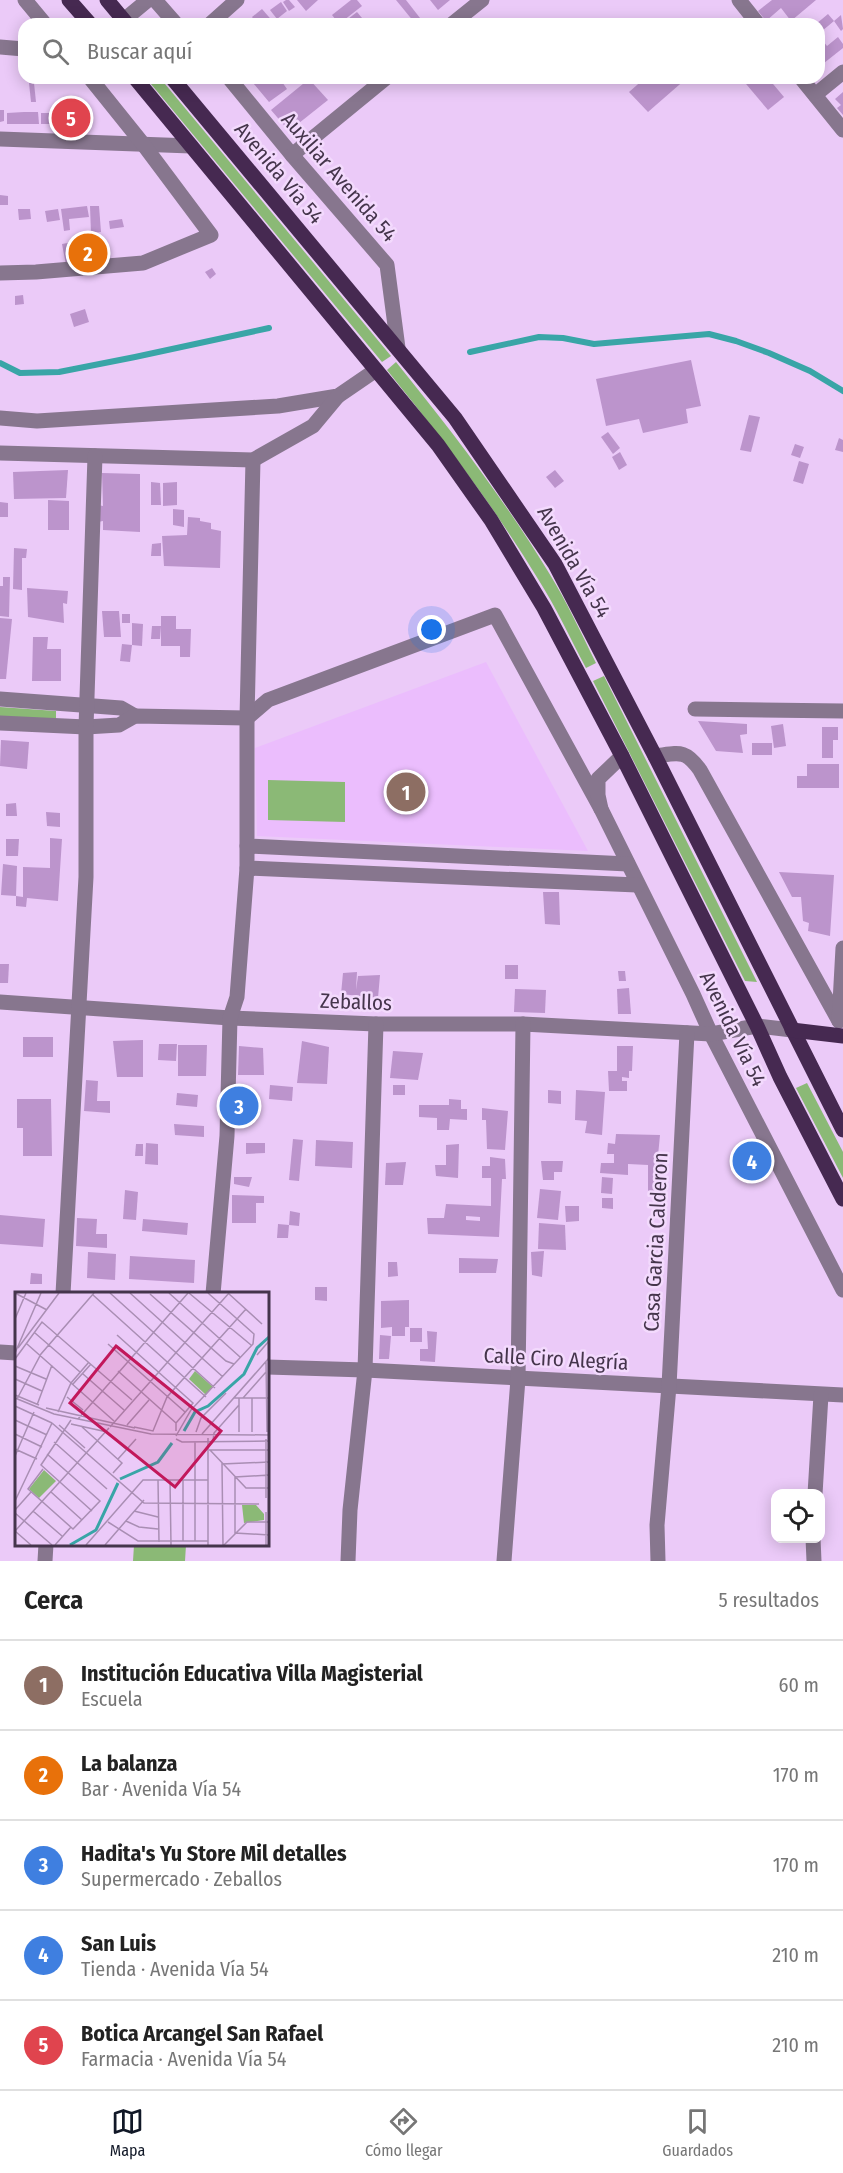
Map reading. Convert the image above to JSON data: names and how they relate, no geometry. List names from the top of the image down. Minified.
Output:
{"streets":{"main road":["Avenida Vía 54"],"street":["Auxiliar Avenida 54","Zeballos","Casa Garcia Calderon","Calle Ciro Alegría"]},"crossings":[["Avenida Vía 54","Auxiliar Avenida 54"],["Avenida Vía 54","Zeballos"],["Zeballos","Casa Garcia Calderon"],["Casa Garcia Calderon","Calle Ciro Alegría"]],"page":{"search":"Buscar aquí","pins":["5","2","1","3","4"],"heading":["Cerca","5 resultados"],"list":[{"mark":"1","name":"Institución Educativa Villa Magisterial","note":"Escuela","value":"60 m"},{"mark":"2","name":"La balanza","note":"Bar · Avenida Vía 54","value":"170 m"},{"mark":"3","name":"Hadita's Yu Store Mil detalles","note":"Supermercado · Zeballos","value":"170 m"},{"mark":"4","name":"San Luis","note":"Tienda · Avenida Vía 54","value":"210 m"},{"mark":"5","name":"Botica Arcangel San Rafael","note":"Farmacia · Avenida Vía 54","value":"210 m"}],"nav":["Mapa","Cómo llegar","Guardados"]}}
